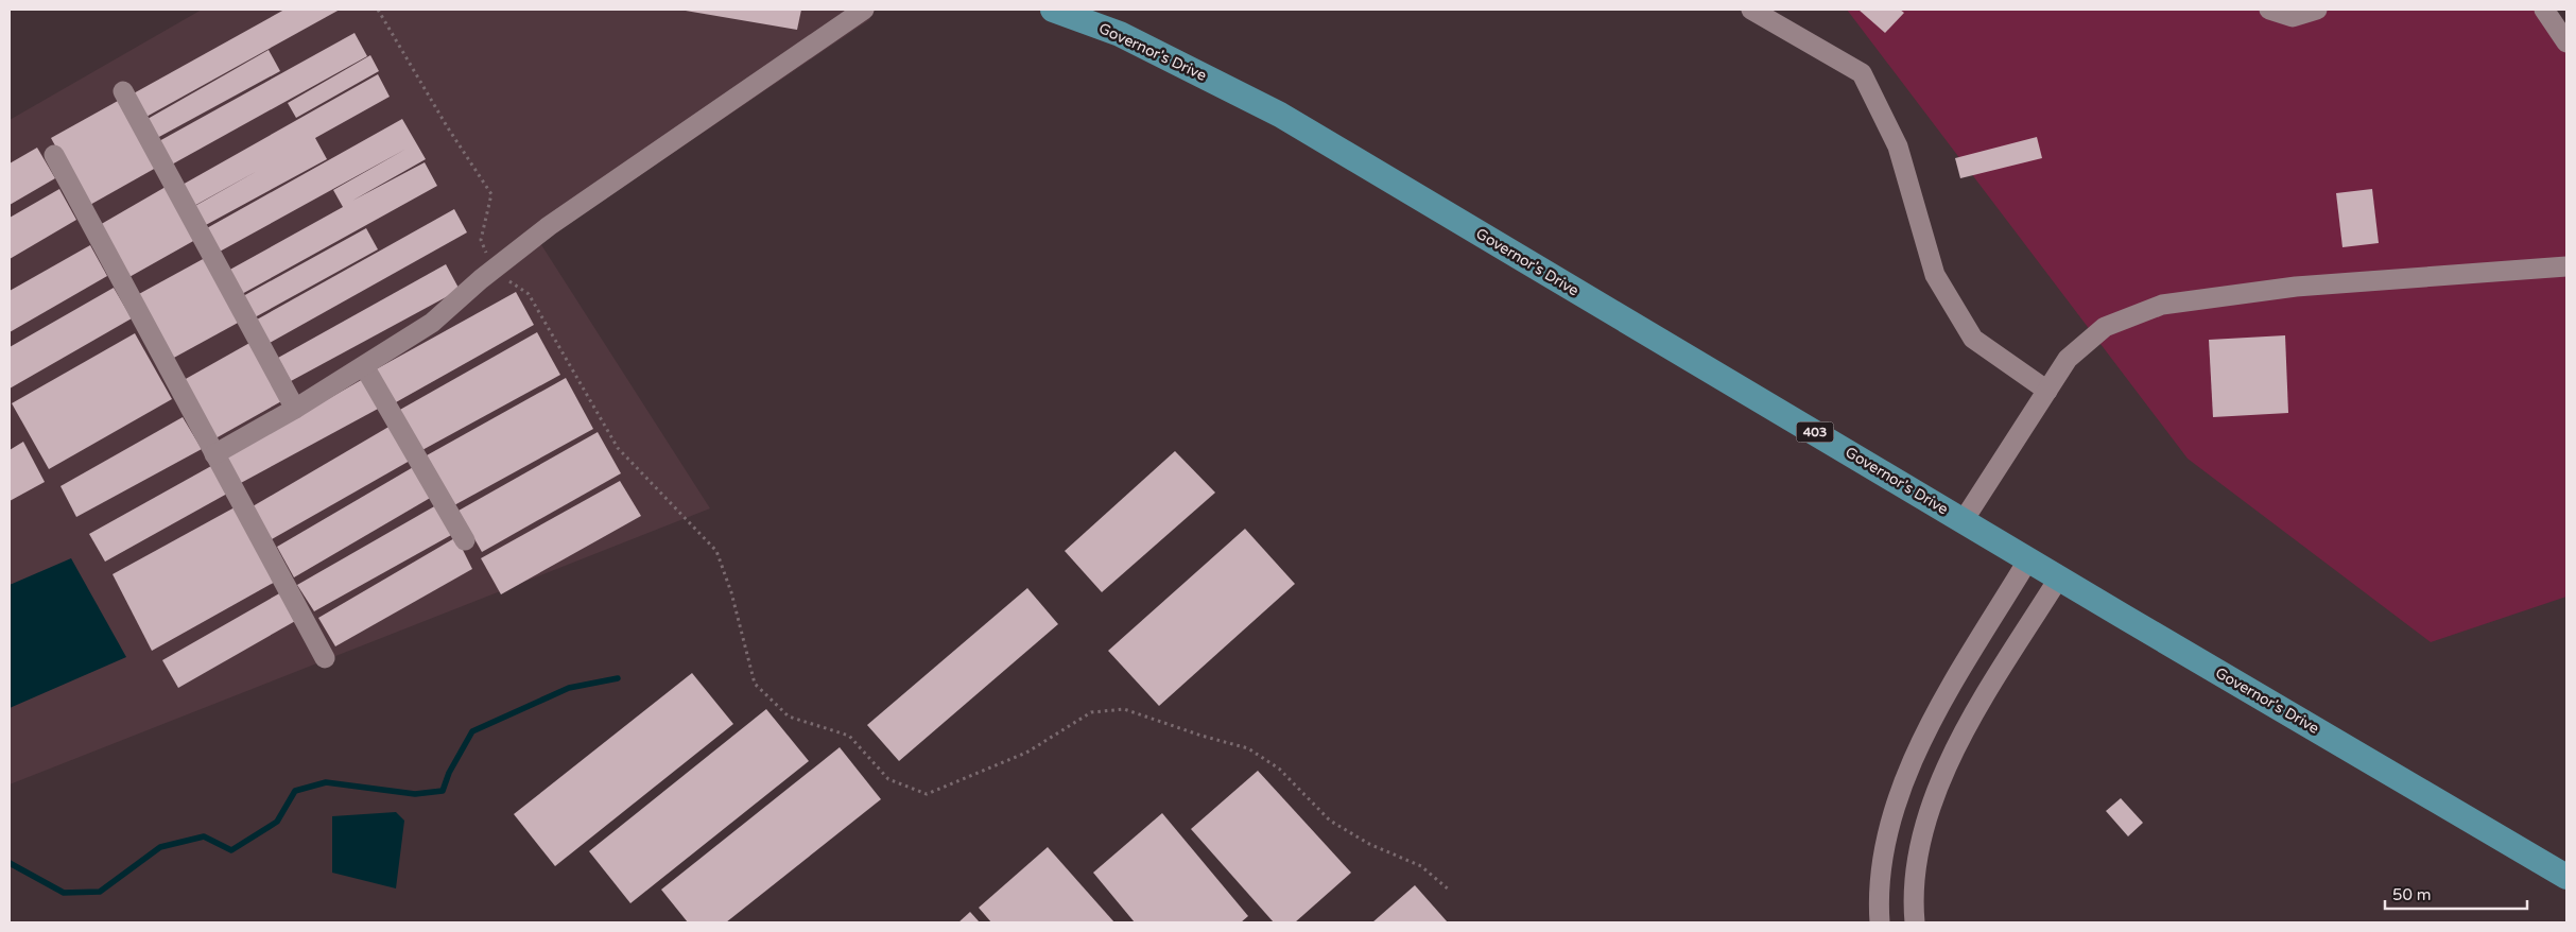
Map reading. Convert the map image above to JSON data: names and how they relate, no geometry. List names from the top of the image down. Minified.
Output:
{"streets":{"main road":["Governor's Drive","403"]},"scale_bar":"50 m"}
